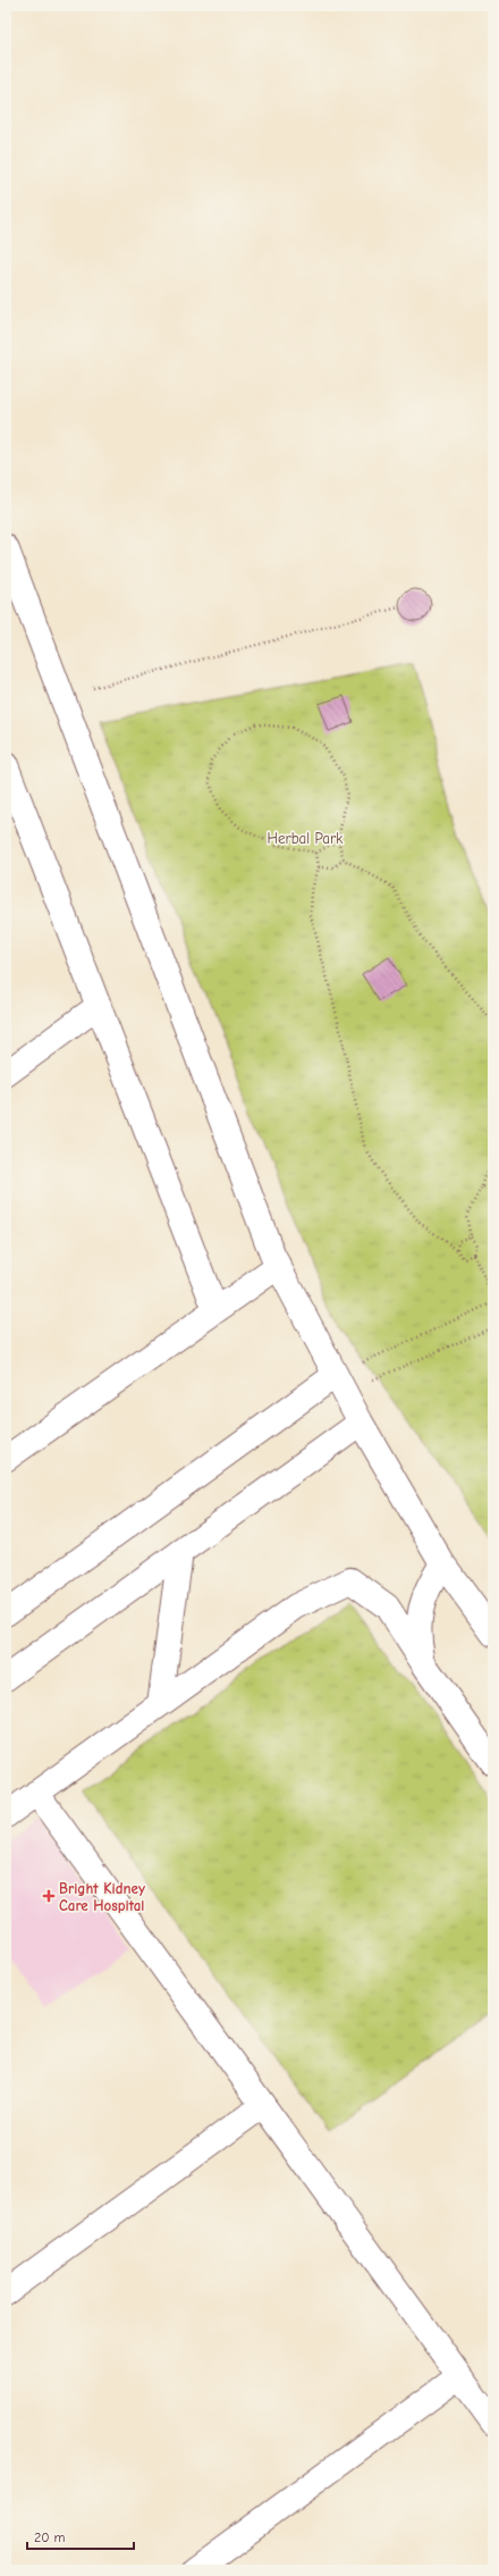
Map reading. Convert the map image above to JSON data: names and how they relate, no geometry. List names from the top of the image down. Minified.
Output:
{"parks":["Herbal Park"],"places":{"health":["Bright Kidney Care Hospital"]},"scale_bar":"20 m"}
